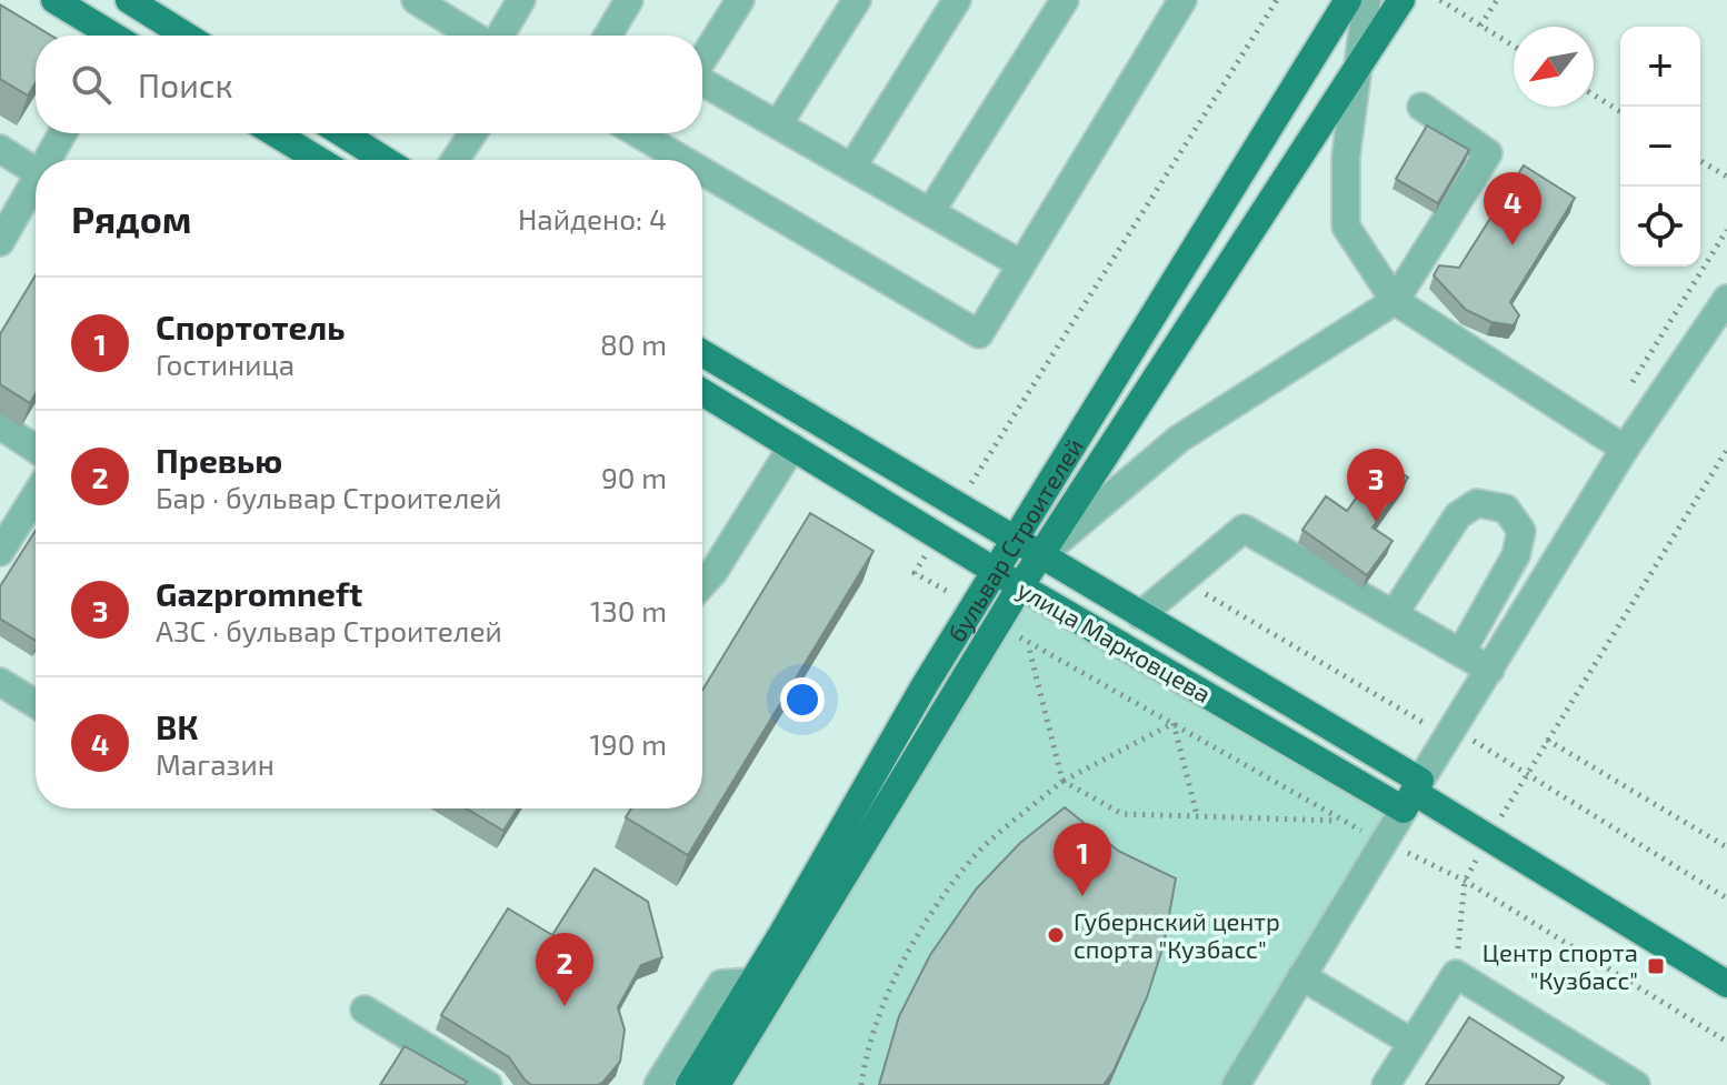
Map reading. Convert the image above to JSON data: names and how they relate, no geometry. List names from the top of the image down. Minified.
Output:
{"streets":{"main road":["бульвар Строителей","улица Марковцева"]},"crossings":[["бульвар Строителей","улица Марковцева"]],"places":{"other":["Губернский центр спорта \"Кузбасс\""],"transit":["Центр спорта \"Кузбасс\""]},"north":"bottom left","page":{"map_buttons":["+","−"],"search":"Поиск","heading":["Рядом","Найдено: 4"],"pins":["4","3","1","2"],"list":[{"mark":"1","name":"Спортотель","note":"Гостиница","value":"80 m"},{"mark":"2","name":"Превью","note":"Бар · бульвар Строителей","value":"90 m"},{"mark":"3","name":"Gazpromneft","note":"АЗС · бульвар Строителей","value":"130 m"},{"mark":"4","name":"ВК","note":"Магазин","value":"190 m"}]}}
